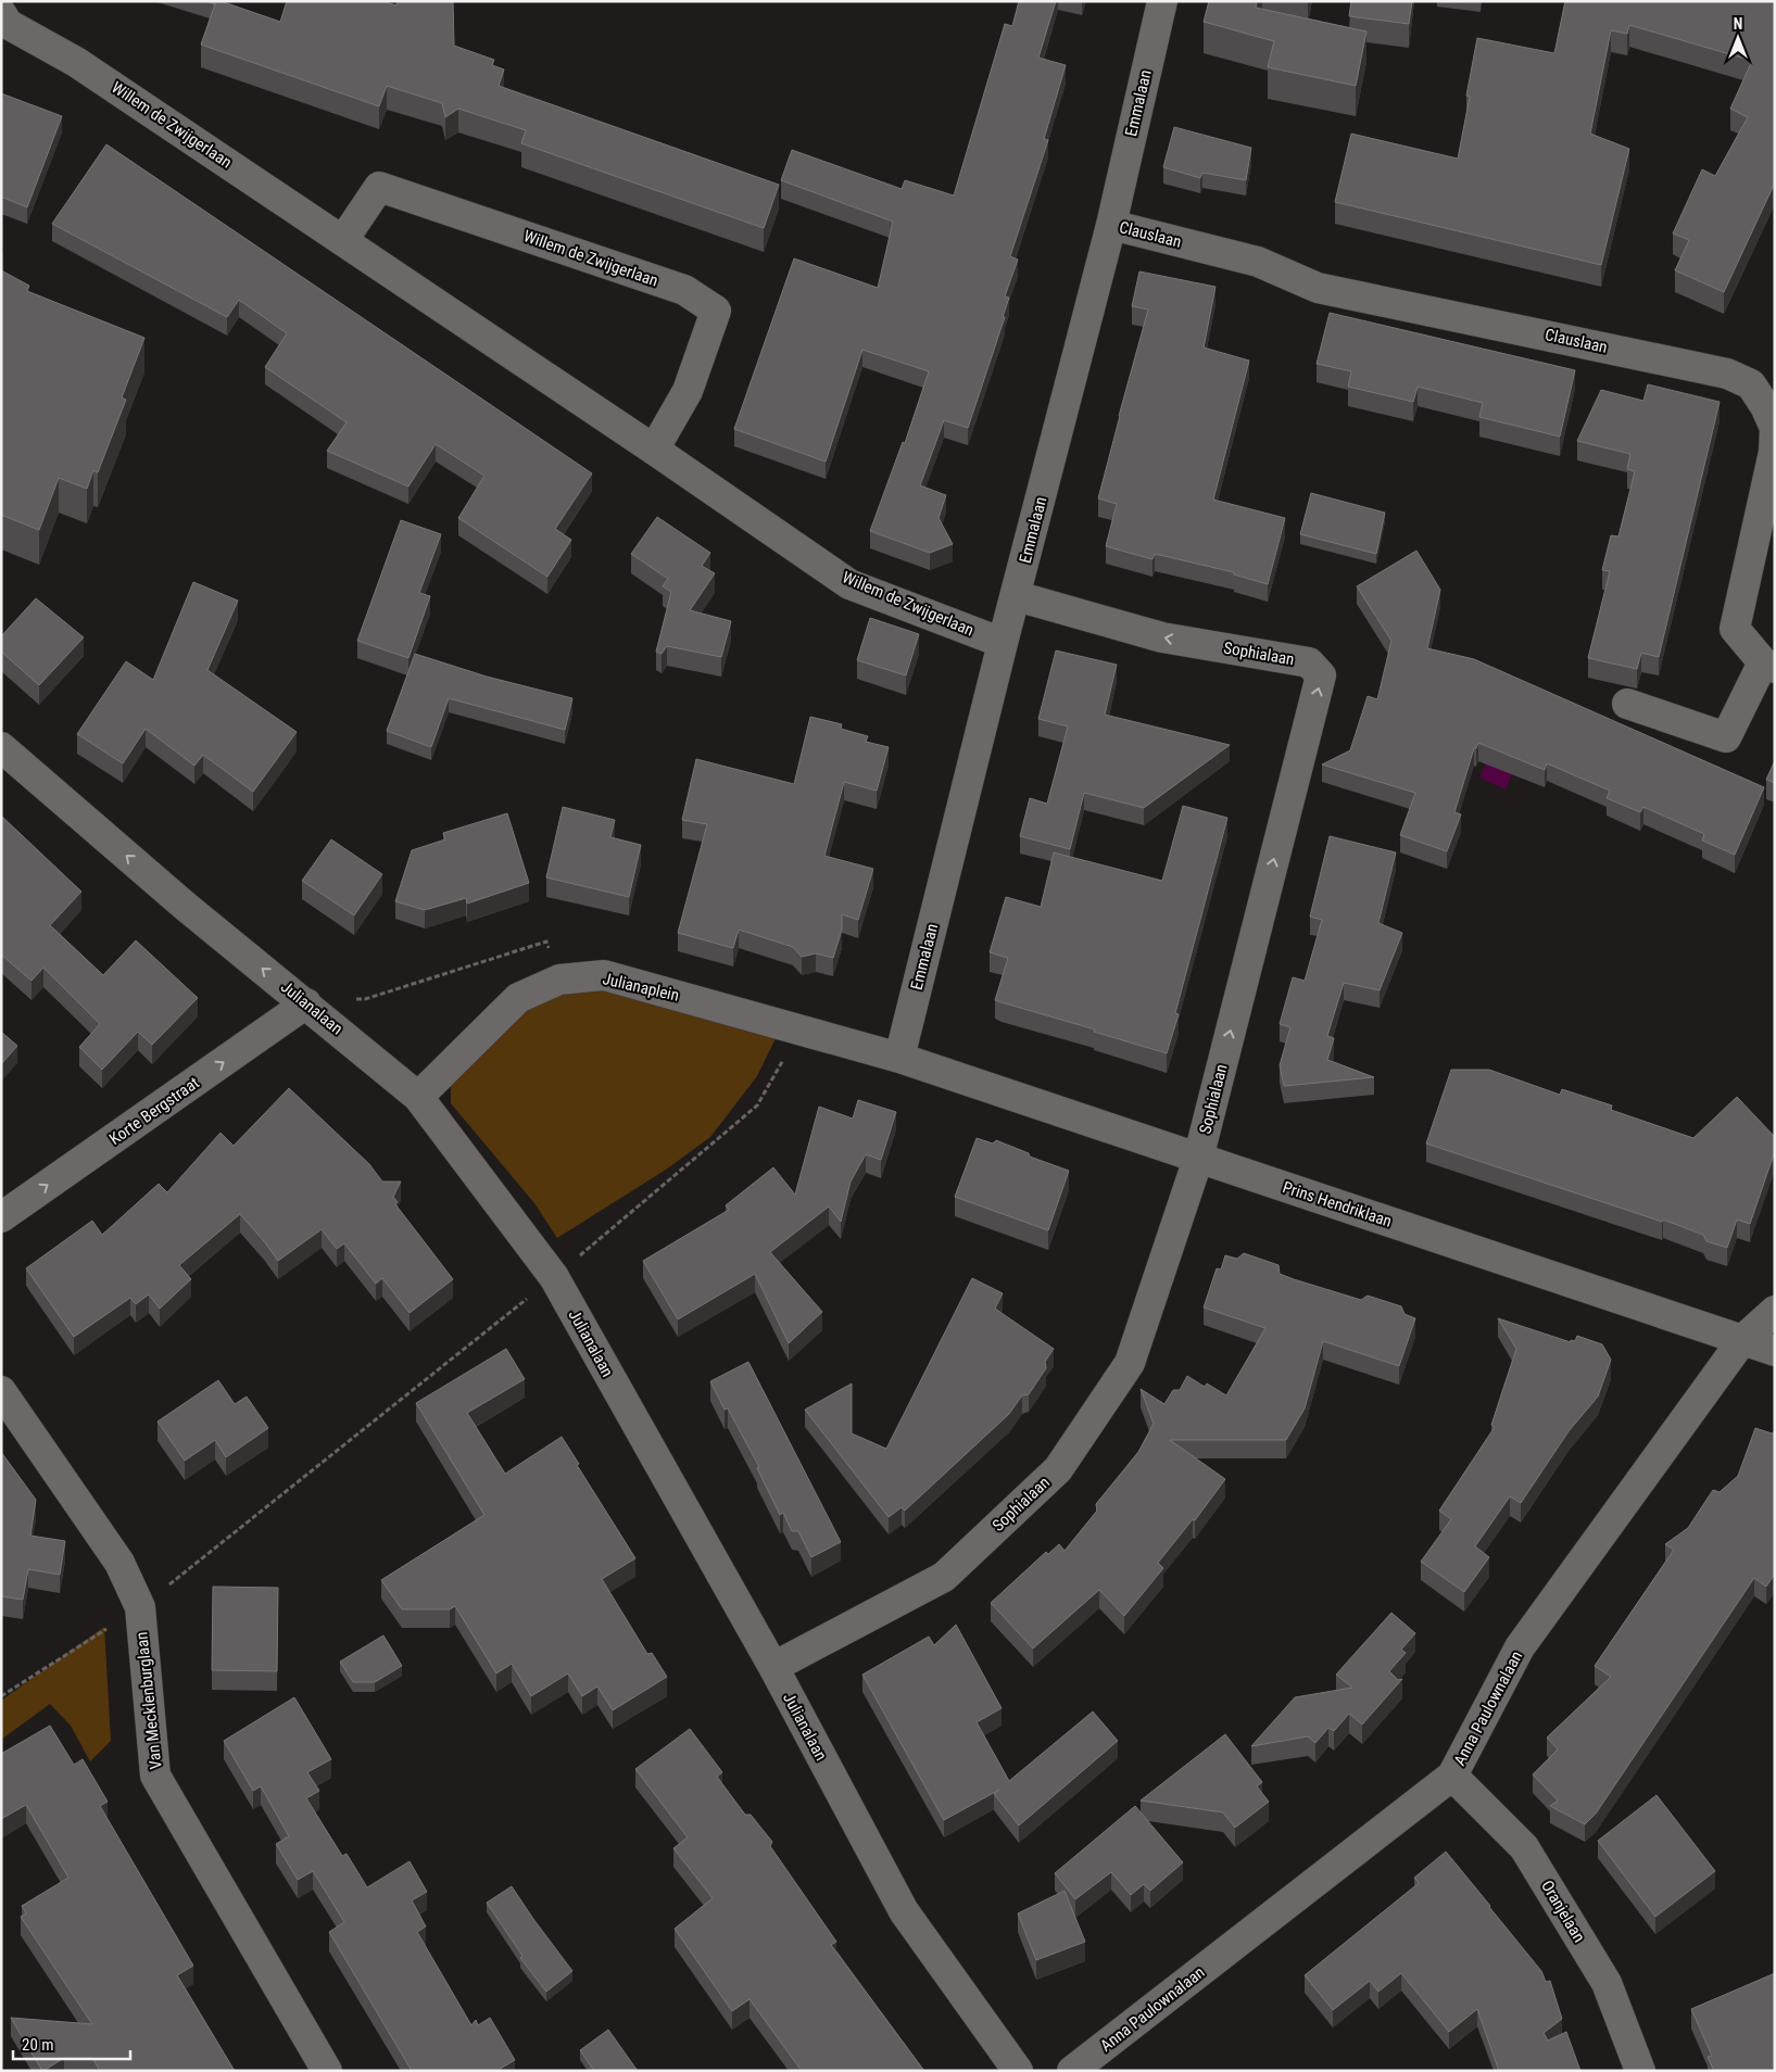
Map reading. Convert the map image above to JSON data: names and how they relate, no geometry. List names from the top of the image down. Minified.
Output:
{"streets":{"street":["Emmalaan","Willem de Zwijgerlaan","Clauslaan","Sophialaan","Julianaplein","Julianalaan","Korte Bergstraat","Prins Hendriklaan","Van Mecklenburglaan","Anna Paulownalaan","Oranjelaan"]},"crossings":[["Emmalaan","Willem de Zwijgerlaan"],["Emmalaan","Clauslaan"],["Emmalaan","Sophialaan"],["Emmalaan","Julianaplein"],["Emmalaan","Prins Hendriklaan"],["Sophialaan","Julianalaan"],["Sophialaan","Prins Hendriklaan"],["Julianaplein","Julianalaan"],["Julianaplein","Prins Hendriklaan"],["Julianalaan","Korte Bergstraat"],["Prins Hendriklaan","Anna Paulownalaan"],["Anna Paulownalaan","Oranjelaan"]],"one_way":["Korte Bergstraat"],"scale_bar":"20 m","north":"top"}
